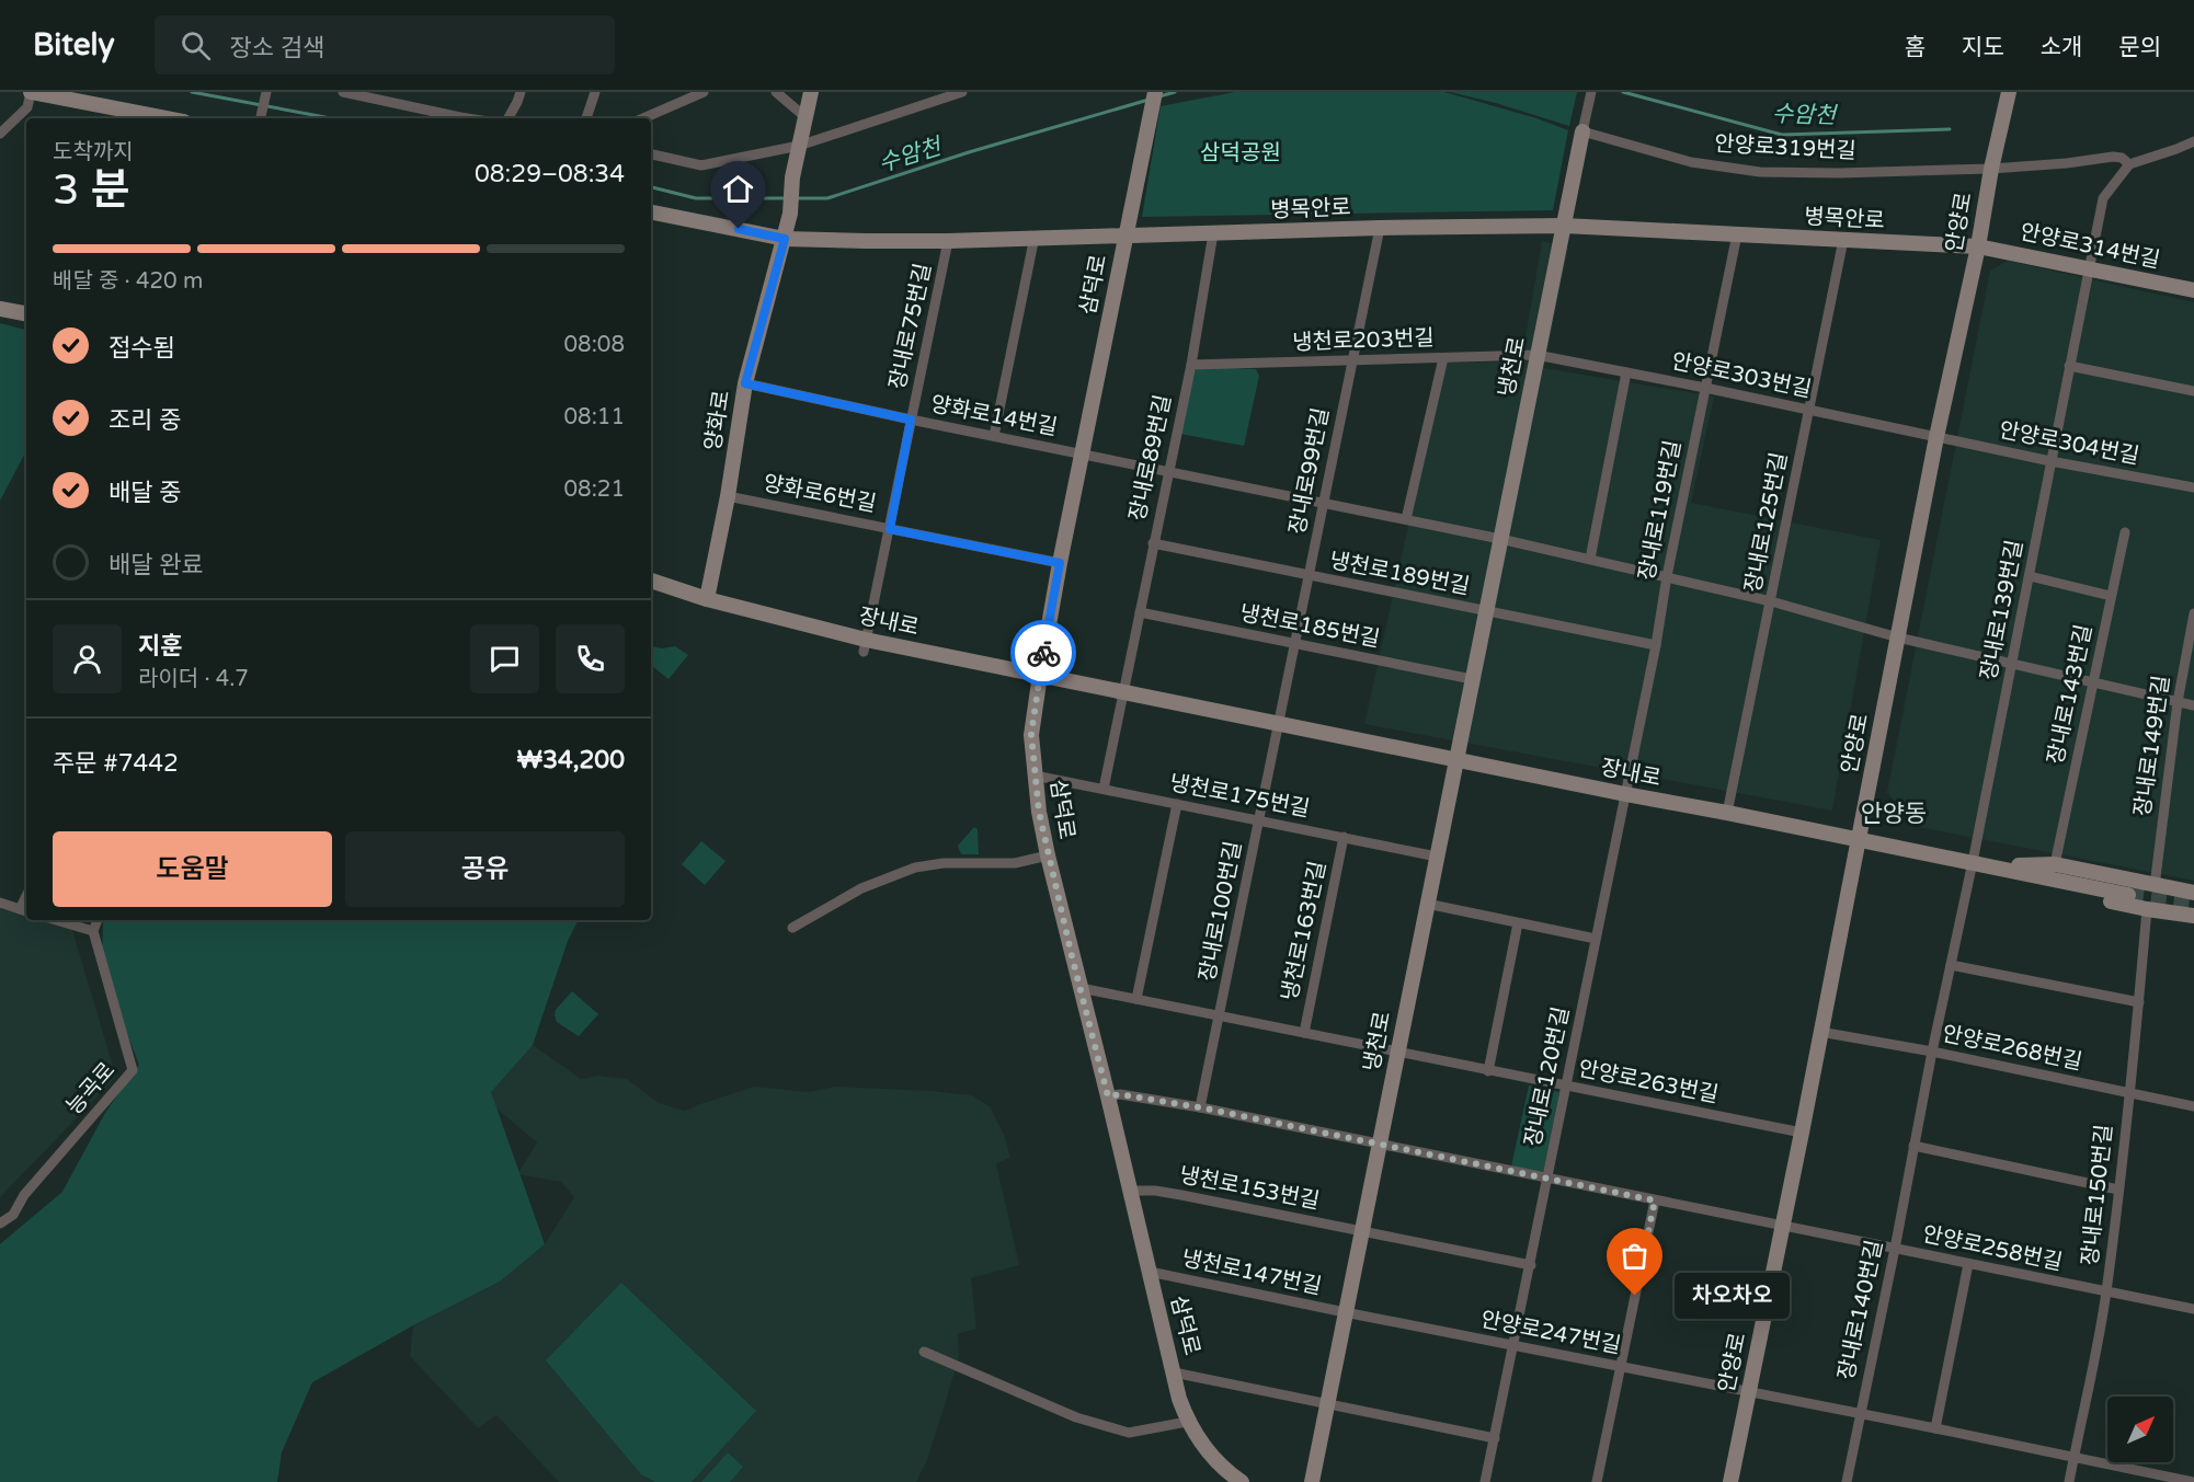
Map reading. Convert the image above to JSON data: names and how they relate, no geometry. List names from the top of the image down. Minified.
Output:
{"streets":{"street":["안양로319번길","병목안로","안양로","안양로314번길","삼덕로","장내로75번길","냉천로203번길","냉천로","안양로303번길","양화로14번길","양화로","안양로304번길","장내로89번길","장내로99번길","양화로6번길","장내로119번길","장내로125번길","냉천로189번길","장내로139번길","장내로","냉천로185번길","장내로143번길","장내로149번길","냉천로175번길","장내로100번길","냉천로163번길","안양로268번길","장내로120번길","안양로263번길","능곡로","냉천로153번길","장내로150번길","안양로258번길","냉천로147번길","장내로140번길","안양로247번길"]},"crossings":[["안양로319번길","안양로"],["안양로319번길","냉천로"],["안양로319번길","장내로139번길"],["병목안로","안양로"],["병목안로","안양로314번길"],["병목안로","삼덕로"],["병목안로","장내로75번길"],["병목안로","냉천로"],["병목안로","양화로"],["병목안로","장내로89번길"],["병목안로","장내로99번길"],["병목안로","장내로119번길"],["병목안로","장내로125번길"],["안양로","안양로314번길"],["안양로","안양로303번길"],["안양로","양화로14번길"],["안양로","안양로304번길"],["안양로","장내로"],["안양로","안양로268번길"],["안양로","안양로263번길"],["안양로","안양로258번길"],["안양로","안양로247번길"],["안양로314번길","장내로139번길"],["삼덕로","양화로14번길"],["삼덕로","양화로6번길"],["삼덕로","장내로"],["삼덕로","냉천로175번길"],["삼덕로","냉천로163번길"],["삼덕로","냉천로153번길"],["삼덕로","안양로258번길"],["삼덕로","냉천로147번길"],["장내로75번길","양화로14번길"],["장내로75번길","양화로6번길"],["장내로75번길","장내로"],["냉천로203번길","냉천로"],["냉천로203번길","안양로303번길"],["냉천로203번길","장내로89번길"],["냉천로203번길","장내로99번길"],["냉천로","안양로303번길"],["냉천로","양화로14번길"],["냉천로","냉천로189번길"],["냉천로","장내로"],["냉천로","냉천로185번길"],["냉천로","냉천로175번길"],["냉천로","냉천로163번길"],["냉천로","안양로263번길"],["냉천로","냉천로153번길"],["냉천로","안양로258번길"],["냉천로","냉천로147번길"],["냉천로","안양로247번길"],["안양로303번길","안양로304번길"],["안양로303번길","장내로119번길"],["안양로303번길","장내로125번길"],["양화로14번길","양화로"],["양화로14번길","장내로89번길"],["양화로14번길","장내로99번길"],["양화로14번길","장내로119번길"],["양화로14번길","장내로125번길"],["양화로14번길","장내로139번길"],["양화로14번길","장내로143번길"],["양화로14번길","장내로149번길"],["양화로","양화로6번길"],["양화로","장내로"],["안양로304번길","장내로139번길"],["장내로89번길","냉천로189번길"],["장내로89번길","장내로"],["장내로89번길","냉천로185번길"],["장내로99번길","냉천로189번길"],["장내로99번길","장내로"],["장내로99번길","냉천로185번길"],["장내로99번길","장내로100번길"],["장내로119번길","장내로"],["장내로119번길","장내로120번길"],["장내로125번길","장내로"],["장내로139번길","장내로"],["장내로139번길","장내로140번길"],["장내로","장내로100번길"],["장내로","장내로120번길"],["장내로","장내로140번길"],["냉천로175번길","장내로100번길"],["냉천로175번길","냉천로163번길"],["장내로100번길","냉천로163번길"],["장내로100번길","안양로258번길"],["냉천로163번길","안양로263번길"],["안양로268번길","장내로150번길"],["안양로268번길","장내로140번길"],["장내로120번길","안양로263번길"],["장내로120번길","냉천로153번길"],["장내로120번길","안양로258번길"],["장내로120번길","안양로247번길"],["장내로150번길","안양로258번길"],["장내로150번길","안양로247번길"],["안양로258번길","장내로140번길"],["냉천로147번길","안양로247번길"],["장내로140번길","안양로247번길"]],"districts":["안양동"],"water":["수암천"],"parks":["삼덕공원"],"places":["차오차오"],"north":"top right","page":{"header":"Bitely","search":"장소 검색","nav":["홈","지도","소개","문의"],"heading":["3 분","도착까지","08:29–08:34"],"panel":["지훈","라이더 · 4.7","주문 #7442","₩34,200"],"bar":"배달 중 · 420 m","list":[["접수됨","08:08"],["조리 중","08:11"],["배달 중","08:21"],"배달 완료"],"buttons":["도움말","공유"],"bubble":"차오차오"}}
